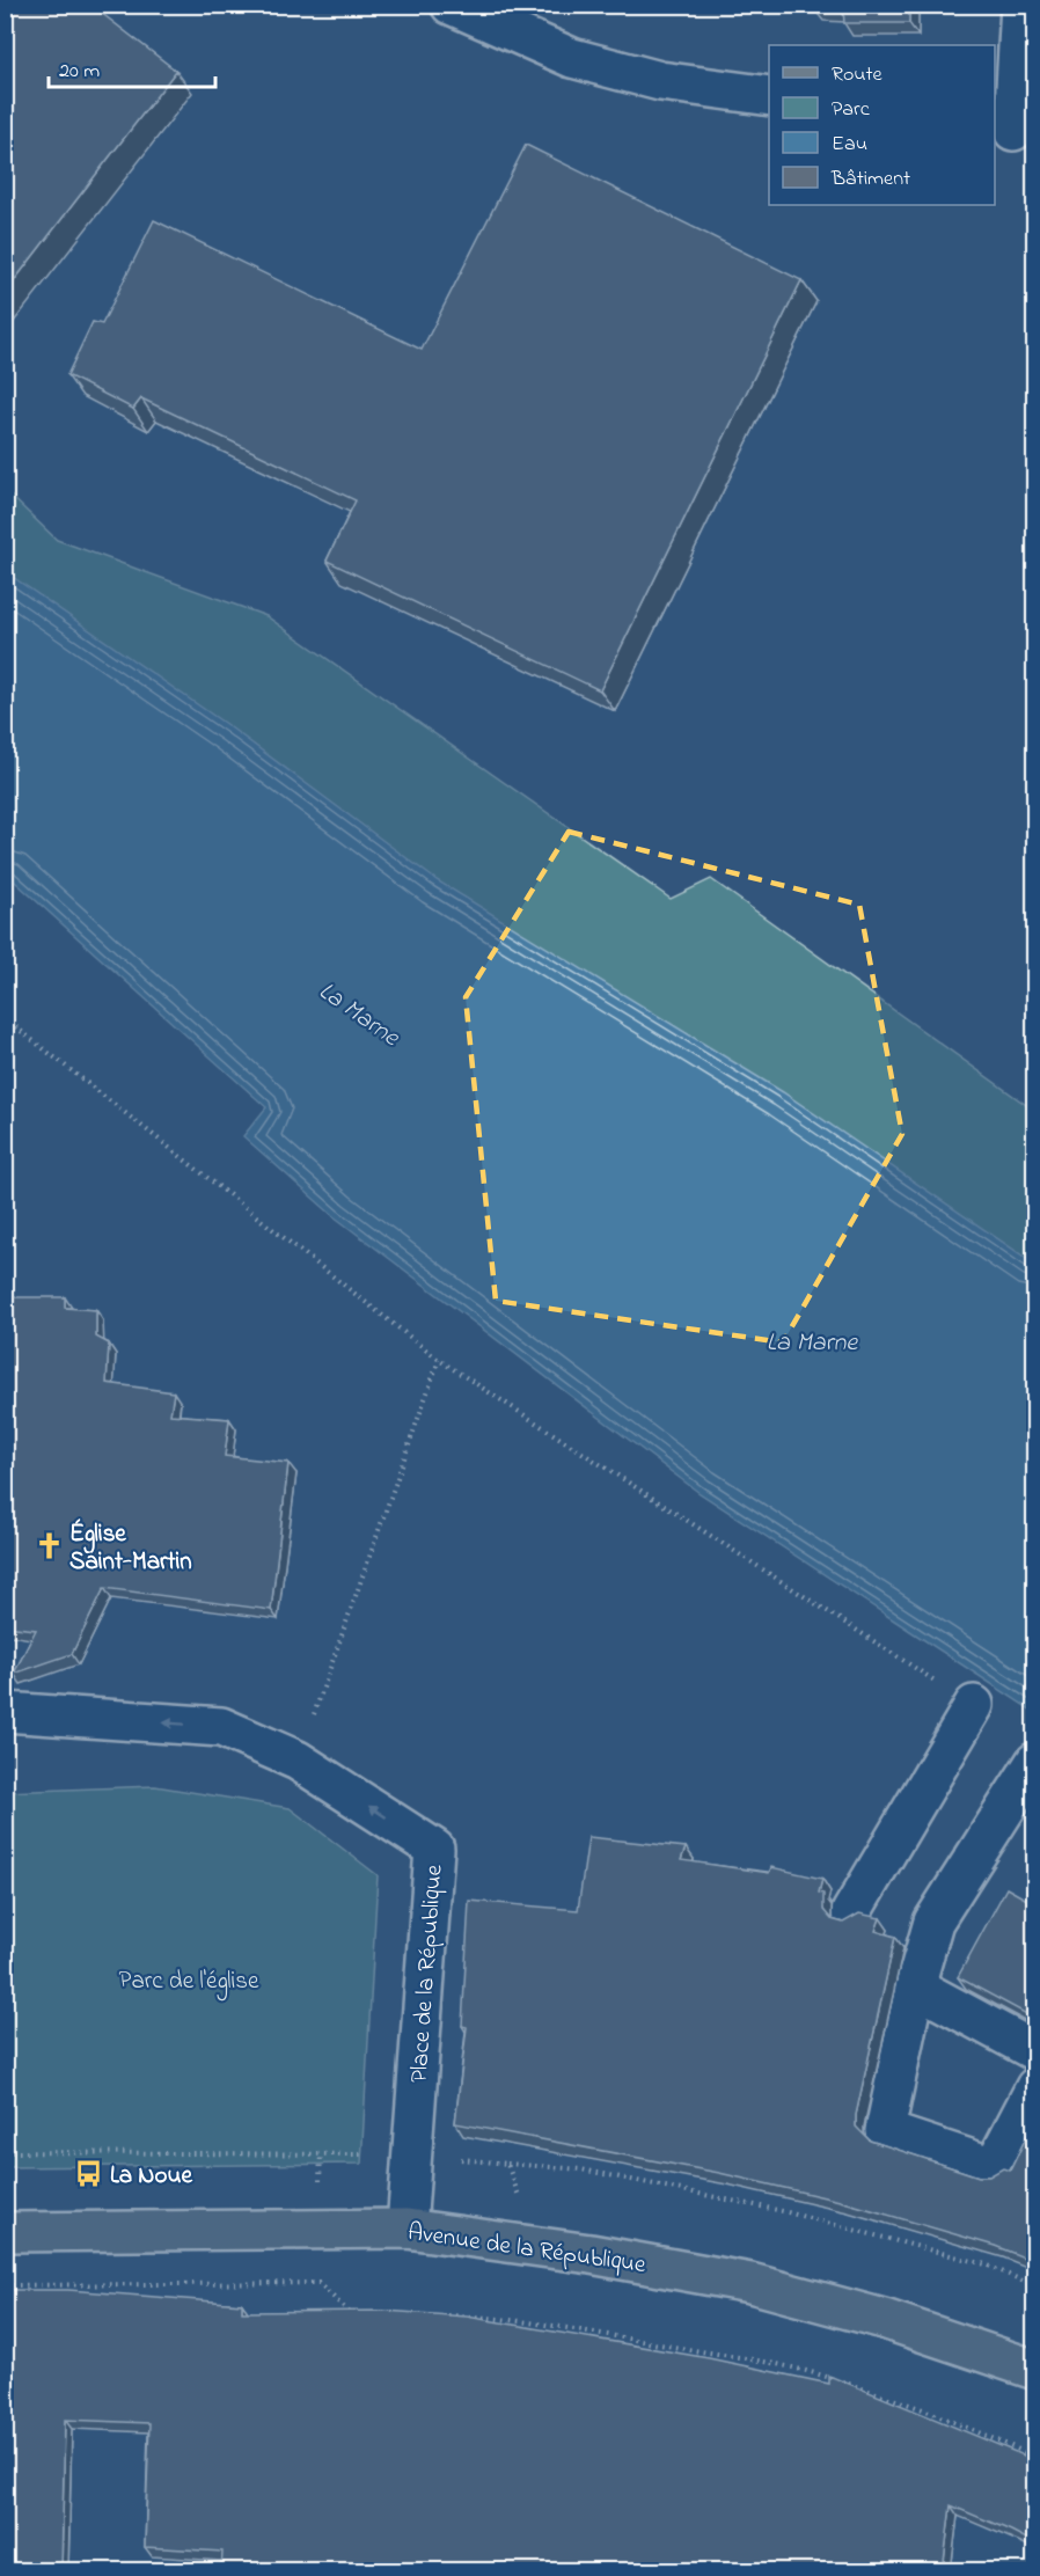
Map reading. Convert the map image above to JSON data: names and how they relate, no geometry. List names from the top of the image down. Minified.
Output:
{"streets":{"main road":["Avenue de la République"],"street":["Place de la République"]},"crossings":[["Place de la République","Avenue de la République"]],"water":["La Marne"],"parks":["Parc de l'église"],"places":{"church":["Église Saint-Martin"],"bus stop":["La Noue"]},"legend":["Route","Parc","Eau","Bâtiment"],"scale_bar":"20 m"}
